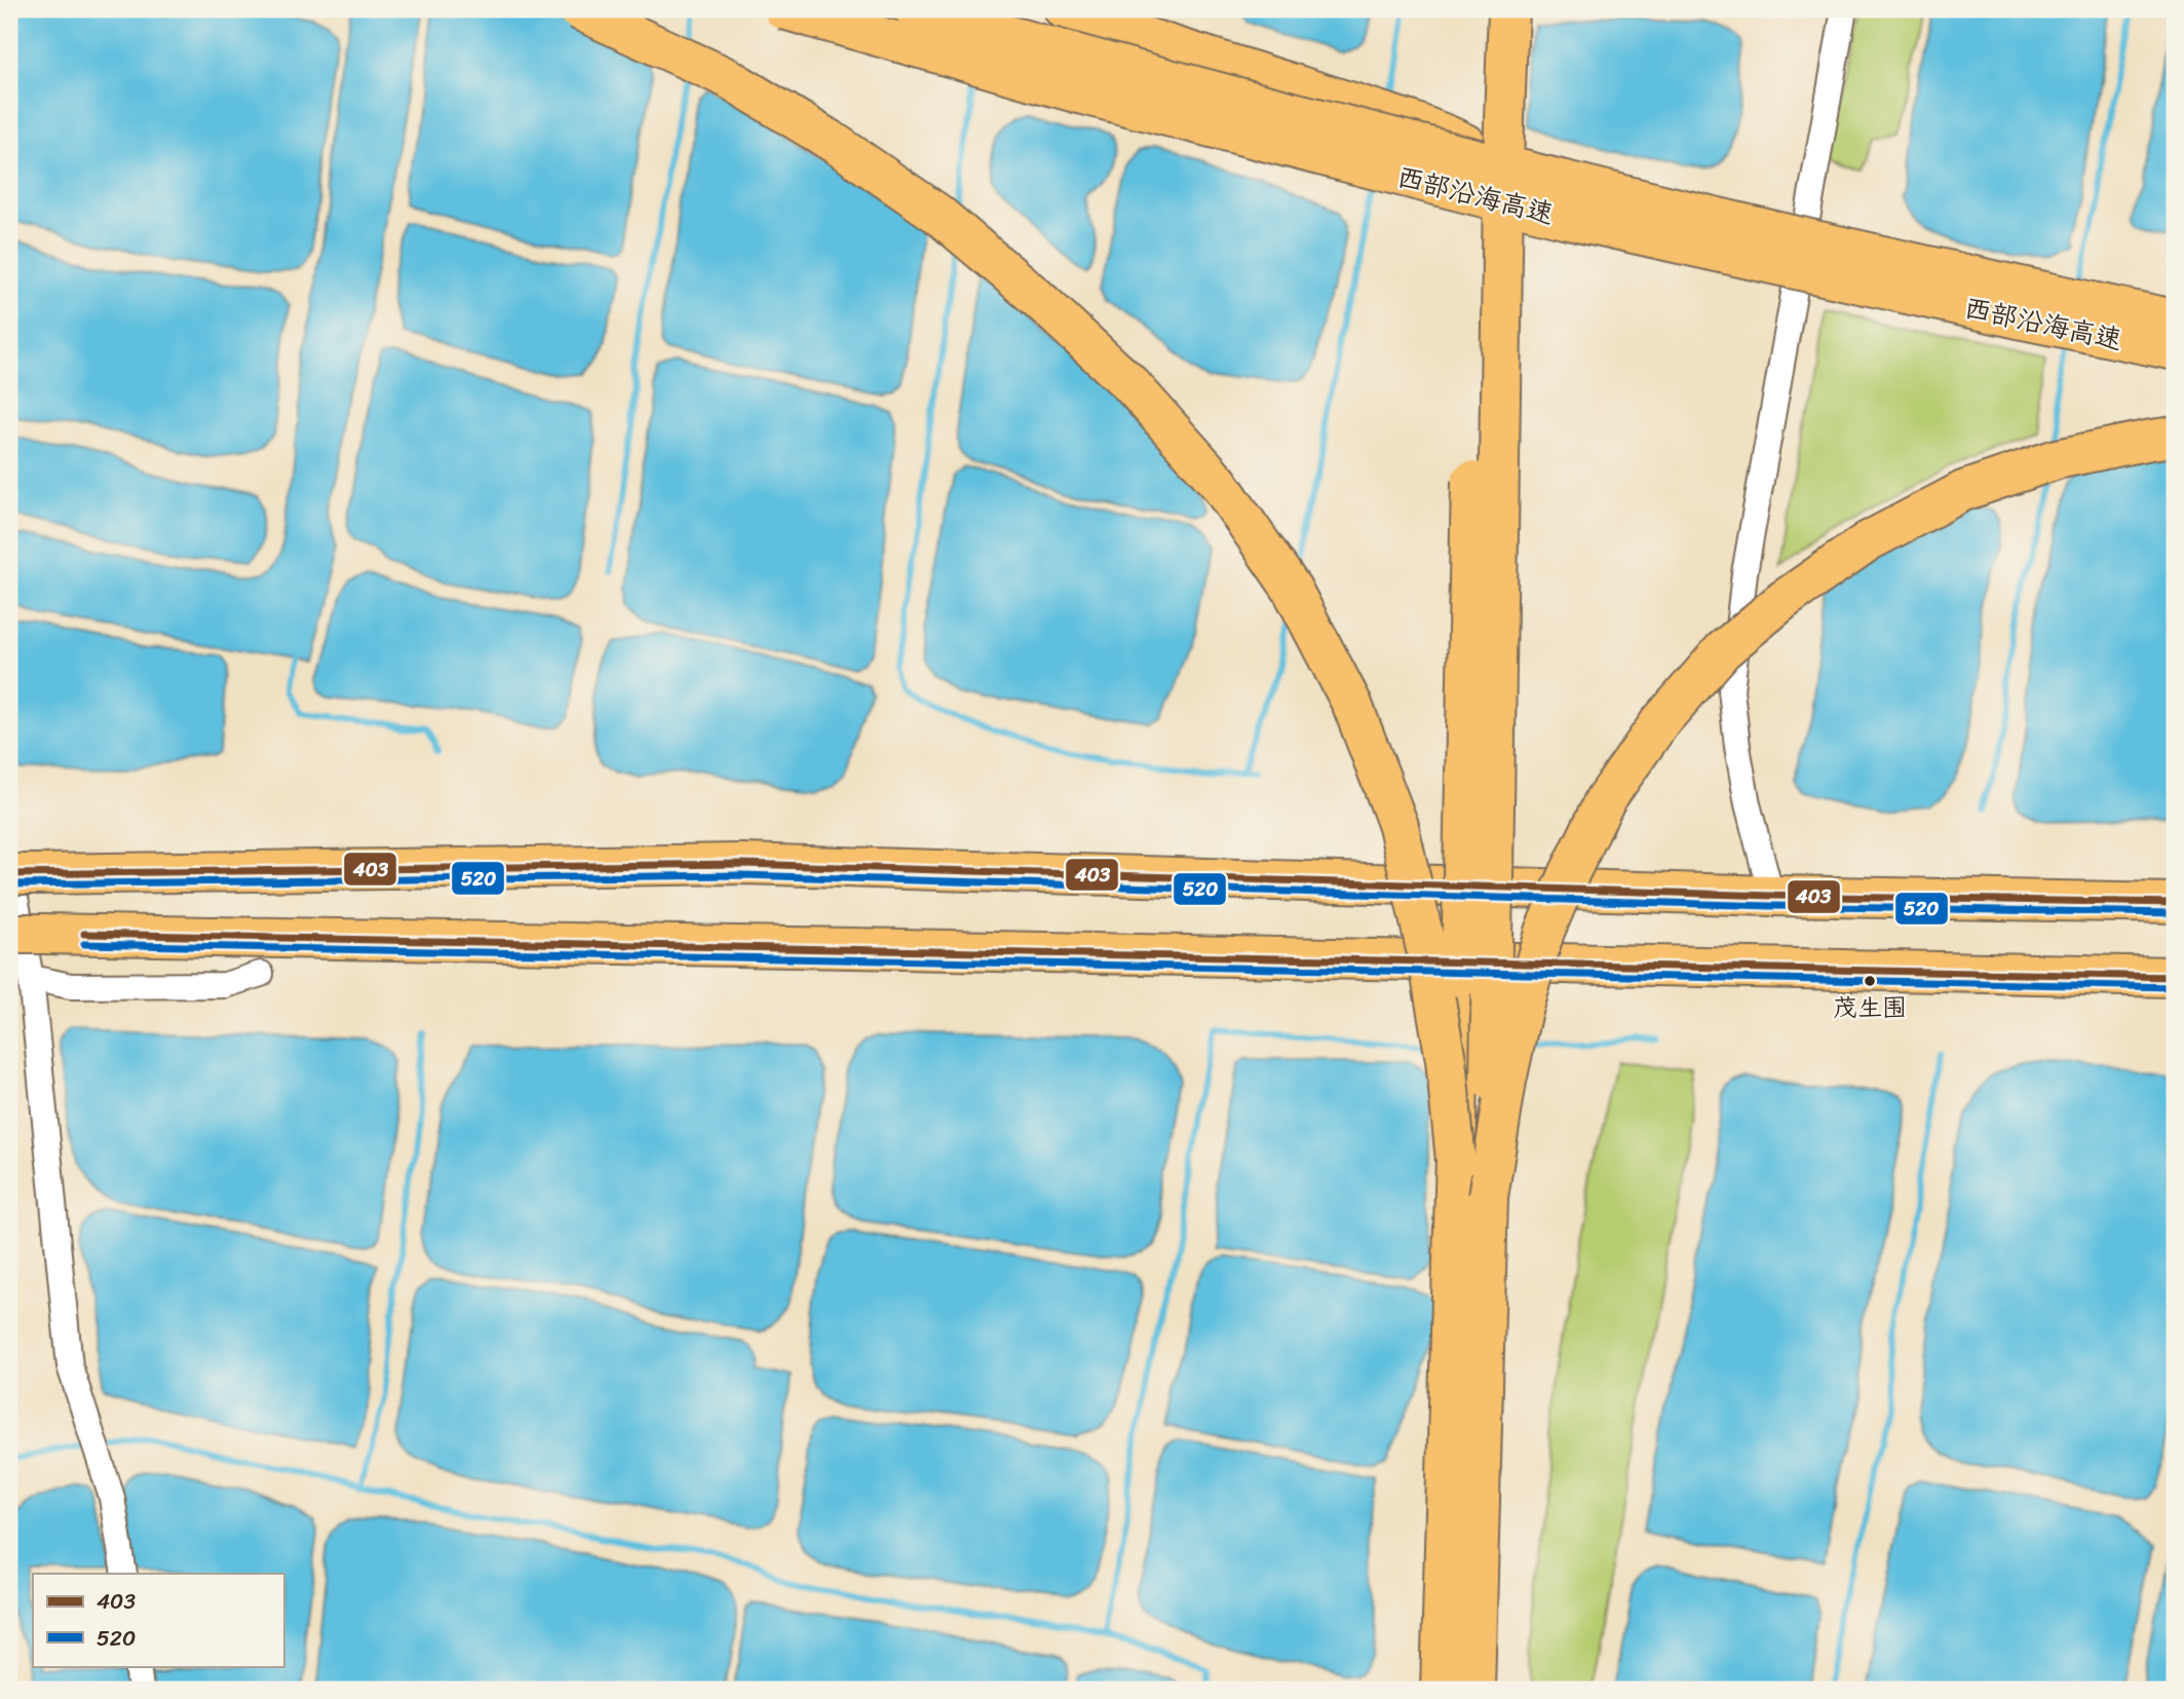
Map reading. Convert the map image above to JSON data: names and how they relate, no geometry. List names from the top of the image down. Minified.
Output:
{"streets":{"highway":["西部沿海高速"]},"places":["茂生围"],"lines":["transit line 403","transit line 520"],"legend":["403","520"]}
